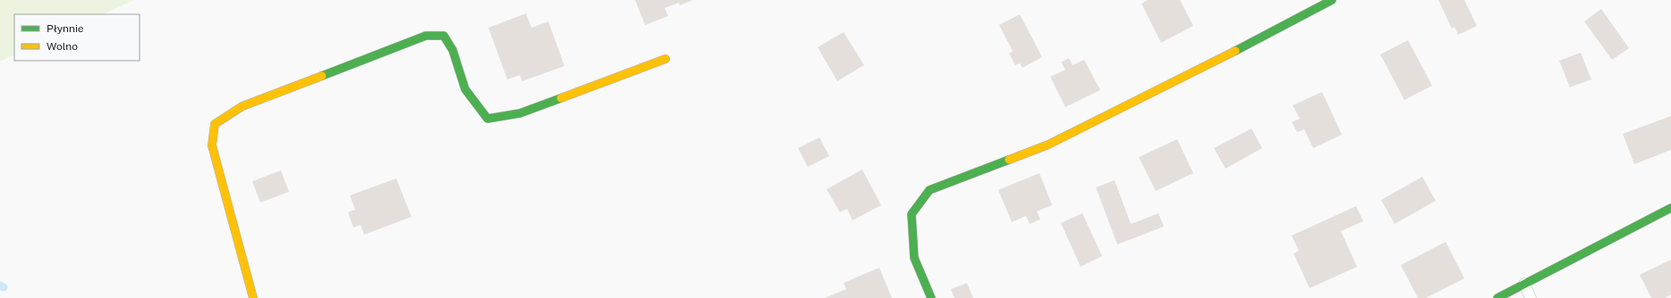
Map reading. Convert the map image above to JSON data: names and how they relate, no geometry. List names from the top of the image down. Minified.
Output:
{"legend":["Płynnie","Wolno"]}
